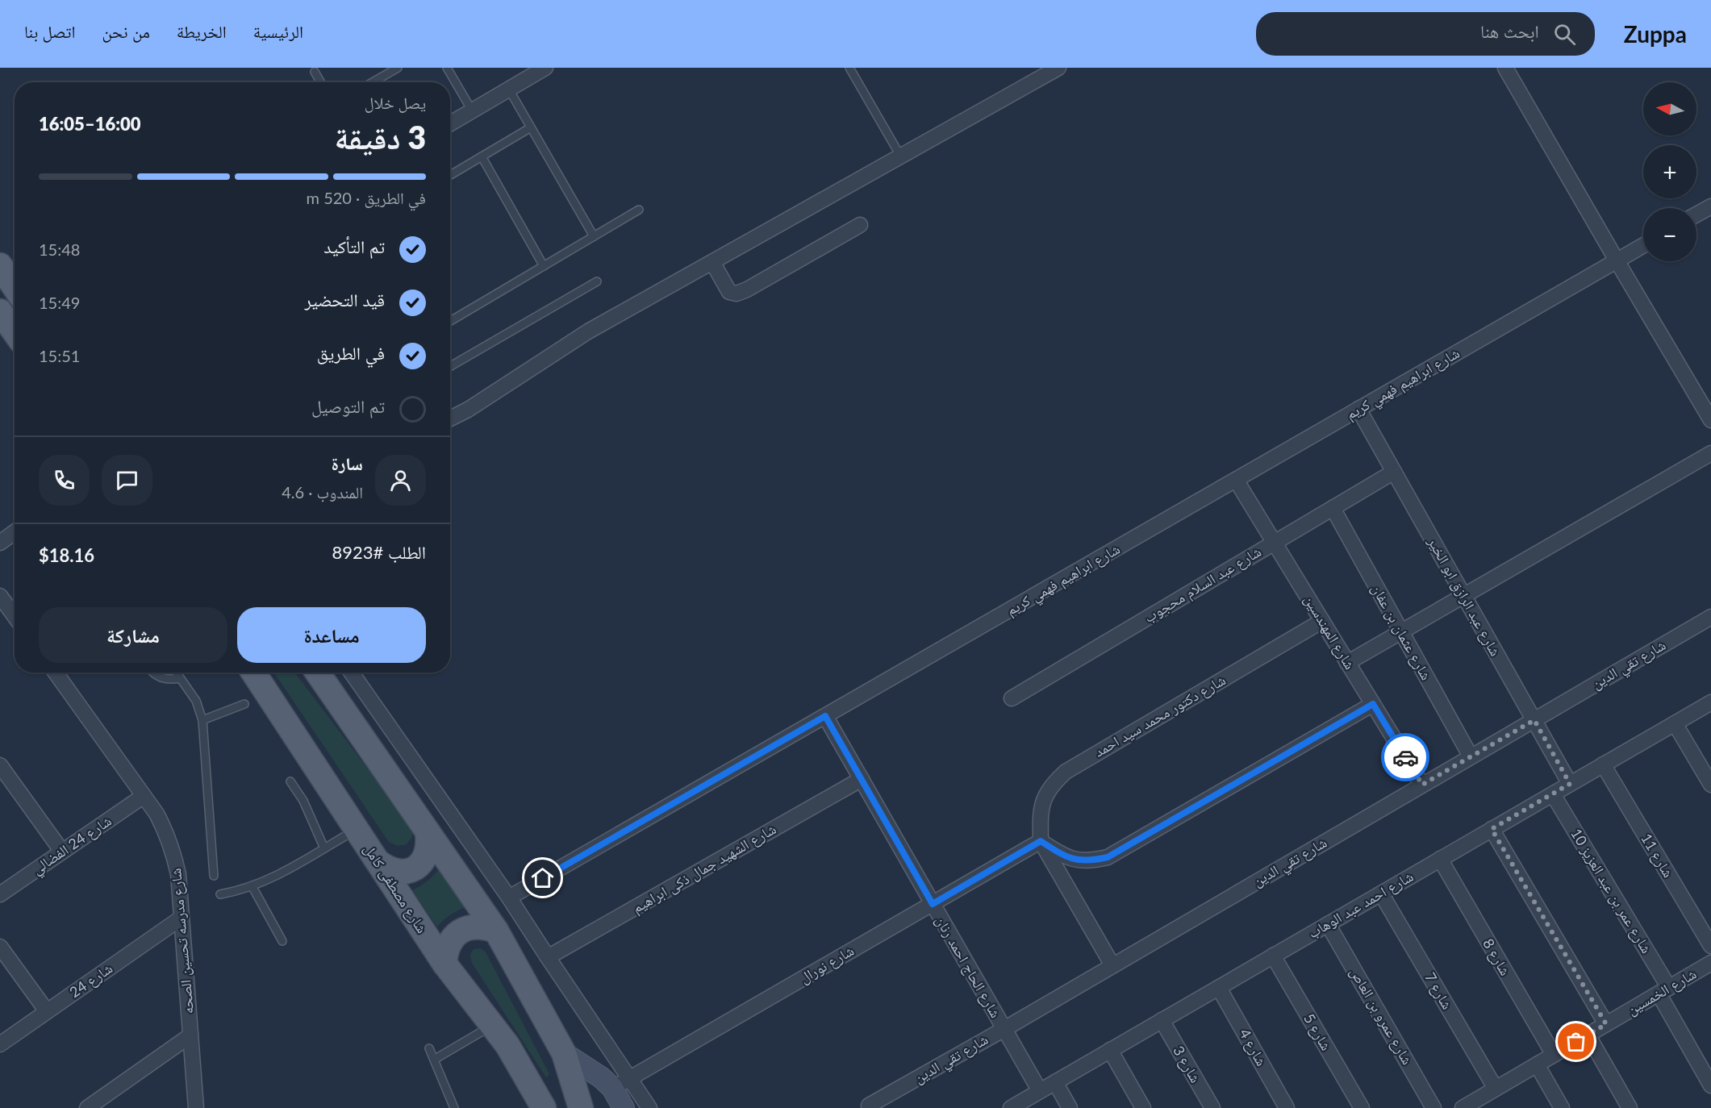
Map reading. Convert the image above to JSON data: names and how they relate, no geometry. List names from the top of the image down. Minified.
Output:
{"streets":{"main road":["شارع مصطفى كامل"],"street":["شارع ابراهيم فهمي كريم","شارع عبد السلام محجوب","شارع عبد الرازق ابو الخير","شارع المهندسين","شارع عثمان بن عفان","شارع تقي الدين","شارع دكتور محمد سيد احمد","شارع 24 الفضالي","شارع 11","شارع الشهيد جمال ذكى ابراهيم","شارع عمر بن عبد العزيز 10","شارع احمد عبد الوهاب","شارع مدرسه تحسين الصحه","شارع 8","شارع نورال","شارع الحاج احمد رنان","شارع 24","شارع 7","شارع الخمسين","شارع عمرو بن العاص","شارع 5","شارع 4","شارع 3"]},"crossings":[["شارع ابراهيم فهمي كريم","شارع عبد الرازق ابو الخير"],["شارع ابراهيم فهمي كريم","شارع المهندسين"],["شارع ابراهيم فهمي كريم","شارع الحاج احمد رنان"],["شارع عبد السلام محجوب","شارع عبد الرازق ابو الخير"],["شارع عبد السلام محجوب","شارع المهندسين"],["شارع عبد السلام محجوب","شارع عثمان بن عفان"],["شارع عبد الرازق ابو الخير","شارع تقي الدين"],["شارع عبد الرازق ابو الخير","شارع احمد عبد الوهاب"],["شارع المهندسين","شارع تقي الدين"],["شارع المهندسين","شارع دكتور محمد سيد احمد"],["شارع عثمان بن عفان","شارع تقي الدين"],["شارع تقي الدين","شارع الحاج احمد رنان"],["شارع دكتور محمد سيد احمد","شارع نورال"],["شارع 24 الفضالي","شارع مدرسه تحسين الصحه"],["شارع 11","شارع احمد عبد الوهاب"],["شارع الشهيد جمال ذكى ابراهيم","شارع الحاج احمد رنان"],["شارع عمر بن عبد العزيز 10","شارع احمد عبد الوهاب"],["شارع عمر بن عبد العزيز 10","شارع الخمسين"],["شارع احمد عبد الوهاب","شارع 8"],["شارع احمد عبد الوهاب","شارع الحاج احمد رنان"],["شارع احمد عبد الوهاب","شارع 7"],["شارع احمد عبد الوهاب","شارع عمرو بن العاص"],["شارع احمد عبد الوهاب","شارع 5"],["شارع احمد عبد الوهاب","شارع 4"],["شارع احمد عبد الوهاب","شارع 3"],["شارع مدرسه تحسين الصحه","شارع 24"],["شارع 8","شارع الخمسين"],["شارع نورال","شارع الحاج احمد رنان"],["شارع 7","شارع الخمسين"]],"north":"left","page":{"header":"Zuppa","search":"ابحث هنا","nav":["الرئيسية","الخريطة","من نحن","اتصل بنا"],"map_buttons":["+","−"],"heading":["3 دقيقة","يصل خلال","16:00–16:05"],"panel":["سارة","المندوب · 4.6","الطلب #8923","$18.16"],"bar":"في الطريق · 520 m","list":[["تم التأكيد","15:48"],["قيد التحضير","15:49"],["في الطريق","15:51"],"تم التوصيل"],"buttons":["مساعدة","مشاركة"]}}
